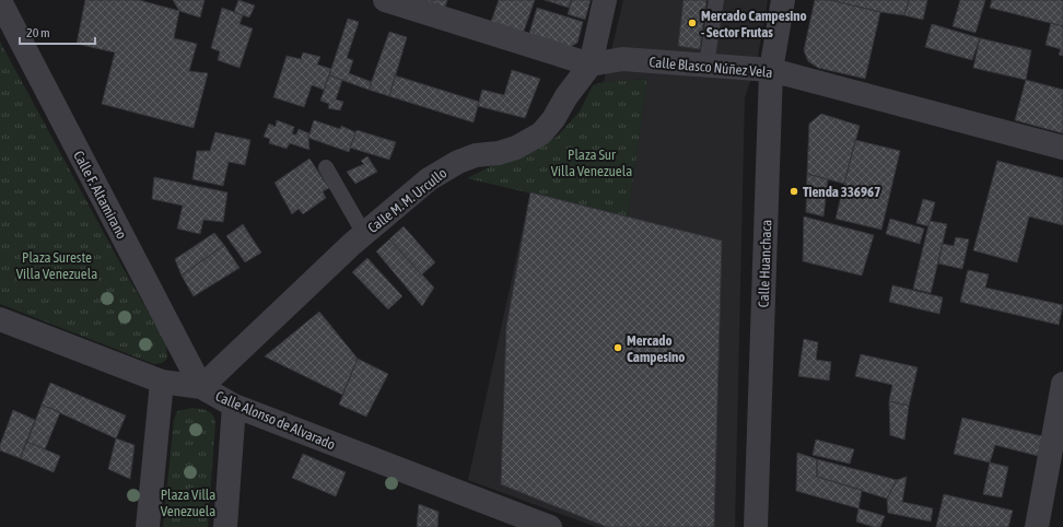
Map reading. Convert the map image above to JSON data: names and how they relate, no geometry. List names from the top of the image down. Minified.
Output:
{"streets":{"street":["Calle Blasco Núñez Vela","Calle F. Altamirano","Calle M. M. Urcullo","Calle Huanchaca","Calle Alonso de Alvarado"]},"crossings":[["Calle Blasco Núñez Vela","Calle M. M. Urcullo"],["Calle Blasco Núñez Vela","Calle Huanchaca"],["Calle F. Altamirano","Calle M. M. Urcullo"],["Calle F. Altamirano","Calle Alonso de Alvarado"],["Calle M. M. Urcullo","Calle Alonso de Alvarado"]],"parks":["Plaza Sur Villa Venezuela","Plaza Sureste Villa Venezuela","Plaza Villa Venezuela"],"places":["Mercado Campesino - Sector Frutas","Tienda 336967","Mercado Campesino"],"scale_bar":"20 m"}
